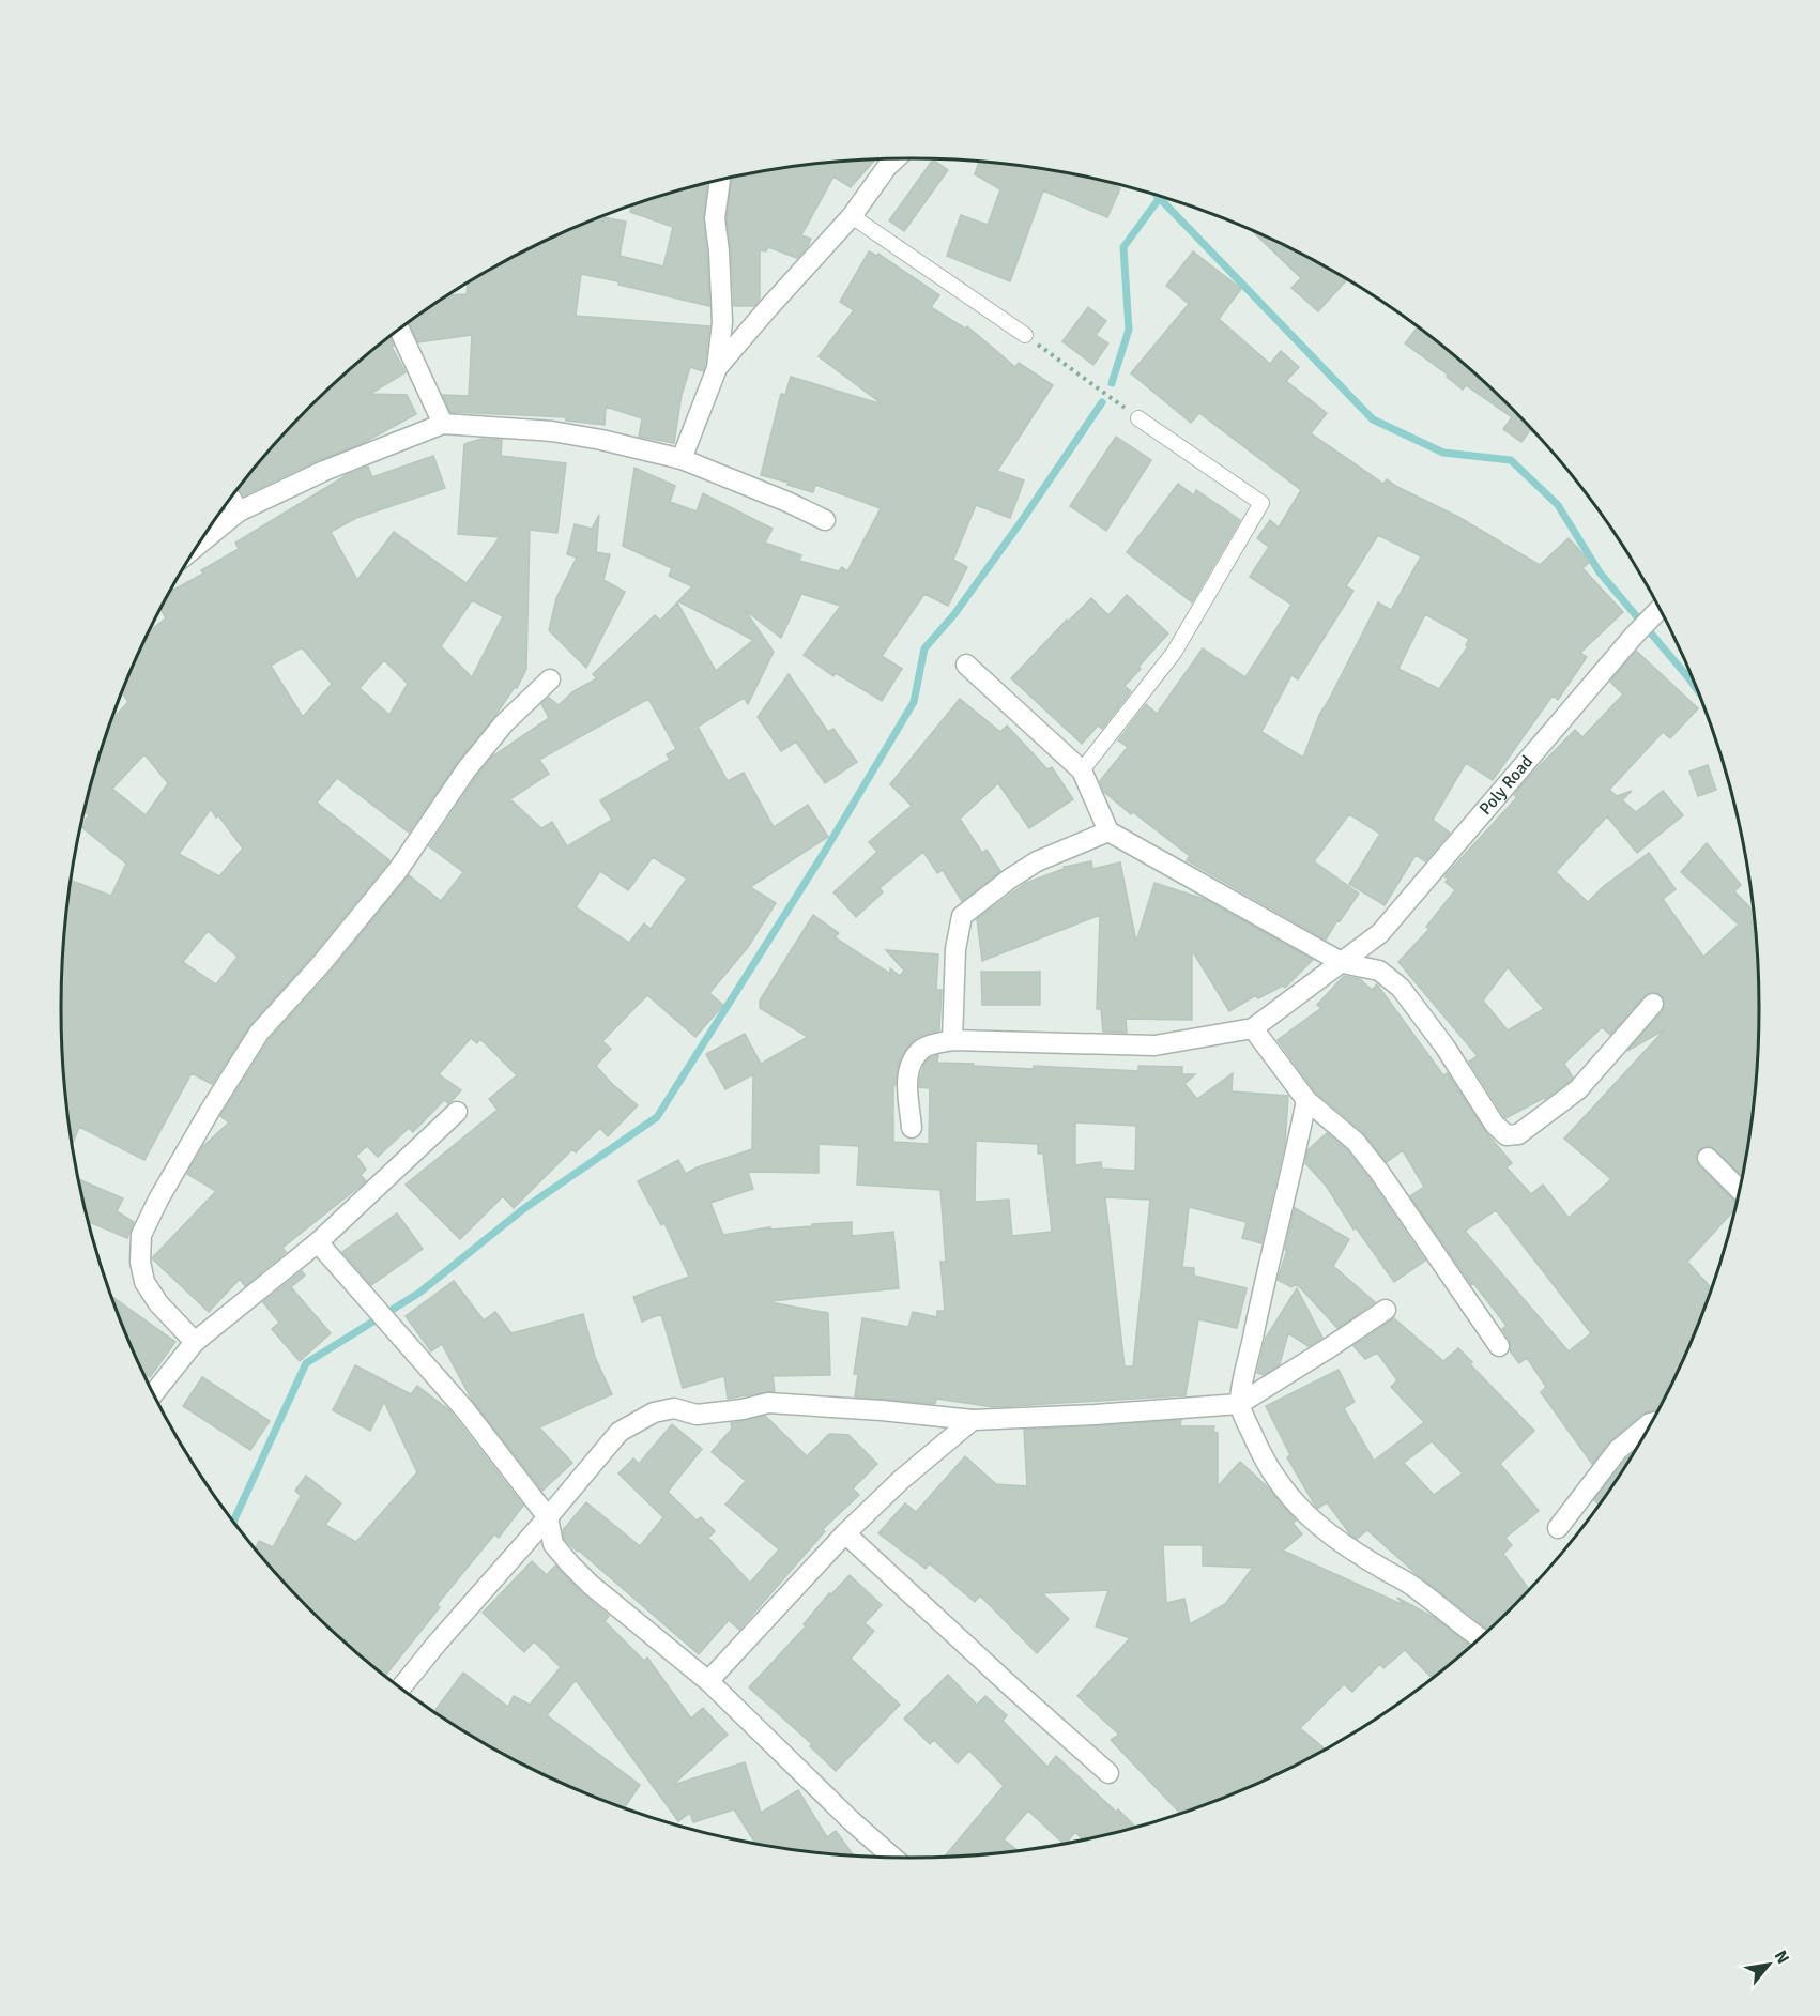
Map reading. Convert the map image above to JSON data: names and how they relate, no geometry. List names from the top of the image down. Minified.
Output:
{"streets":{"street":["Poly Road"]},"north":"top right"}
